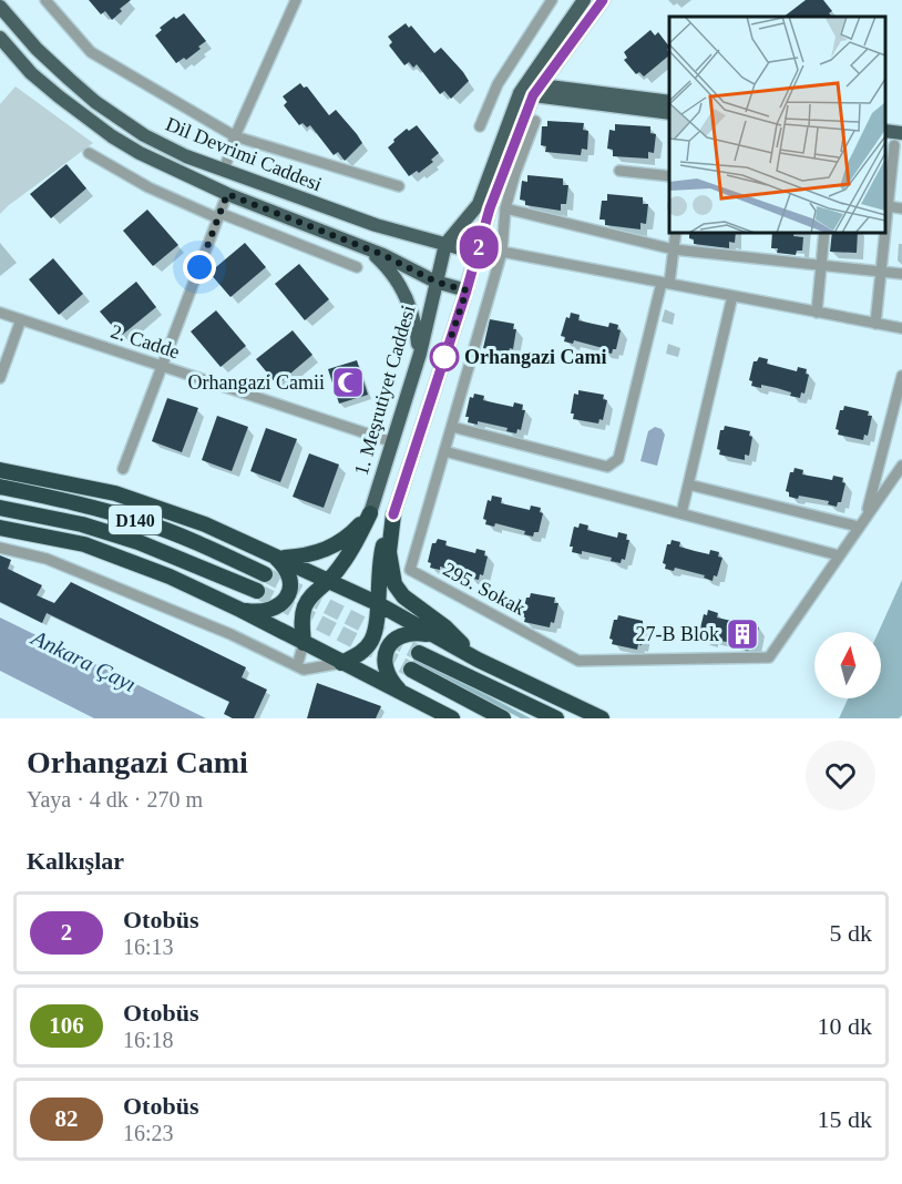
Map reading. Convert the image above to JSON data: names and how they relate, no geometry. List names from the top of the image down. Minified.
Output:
{"streets":{"highway":["D140"],"main road":["Dil Devrimi Caddesi","1. Meşrutiyet Caddesi"],"street":["2. Cadde","295. Sokak"]},"crossings":[["Dil Devrimi Caddesi","1. Meşrutiyet Caddesi"],["2. Cadde","1. Meşrutiyet Caddesi"]],"water":["Ankara Çayı"],"places":{"other":["Orhangazi Cami"],"mosque":["Orhangazi Camii"],"building":["27-B Blok"]},"lines":["bus line 2"],"north":"top","page":{"on_map":"2","heading":[["Orhangazi Cami","Yaya · 4 dk · 270 m"],"Kalkışlar"],"list":[{"mark":"2","name":"Otobüs","note":"16:13","value":"5 dk"},{"mark":"106","name":"Otobüs","note":"16:18","value":"10 dk"},{"mark":"82","name":"Otobüs","note":"16:23","value":"15 dk"}]}}
